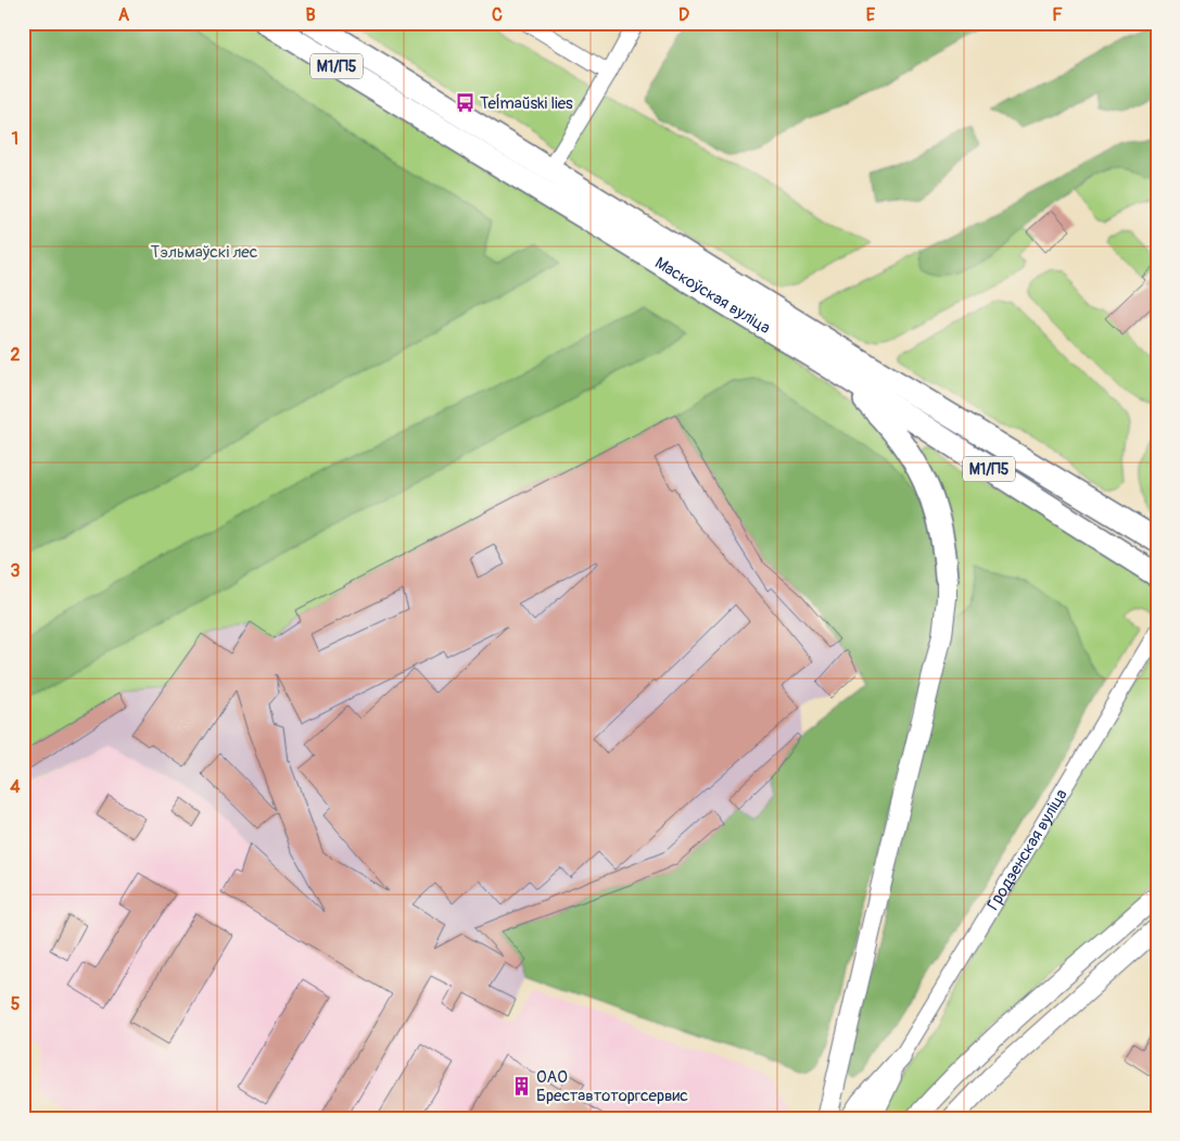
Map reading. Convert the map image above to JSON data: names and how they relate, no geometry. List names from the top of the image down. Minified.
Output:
{"streets":{"highway":["М1/П5","Маскоўская вуліца"],"main road":["Гродзенская вуліца"]},"parks":["Тэльмаўскі лес"],"places":{"bus stop":["Teĺmaŭski lies"],"building":["ОАО Бреставтоторгсервис"]},"grid":{"columns":["A","B","C","D","E","F"],"rows":["1","2","3","4","5"]}}
